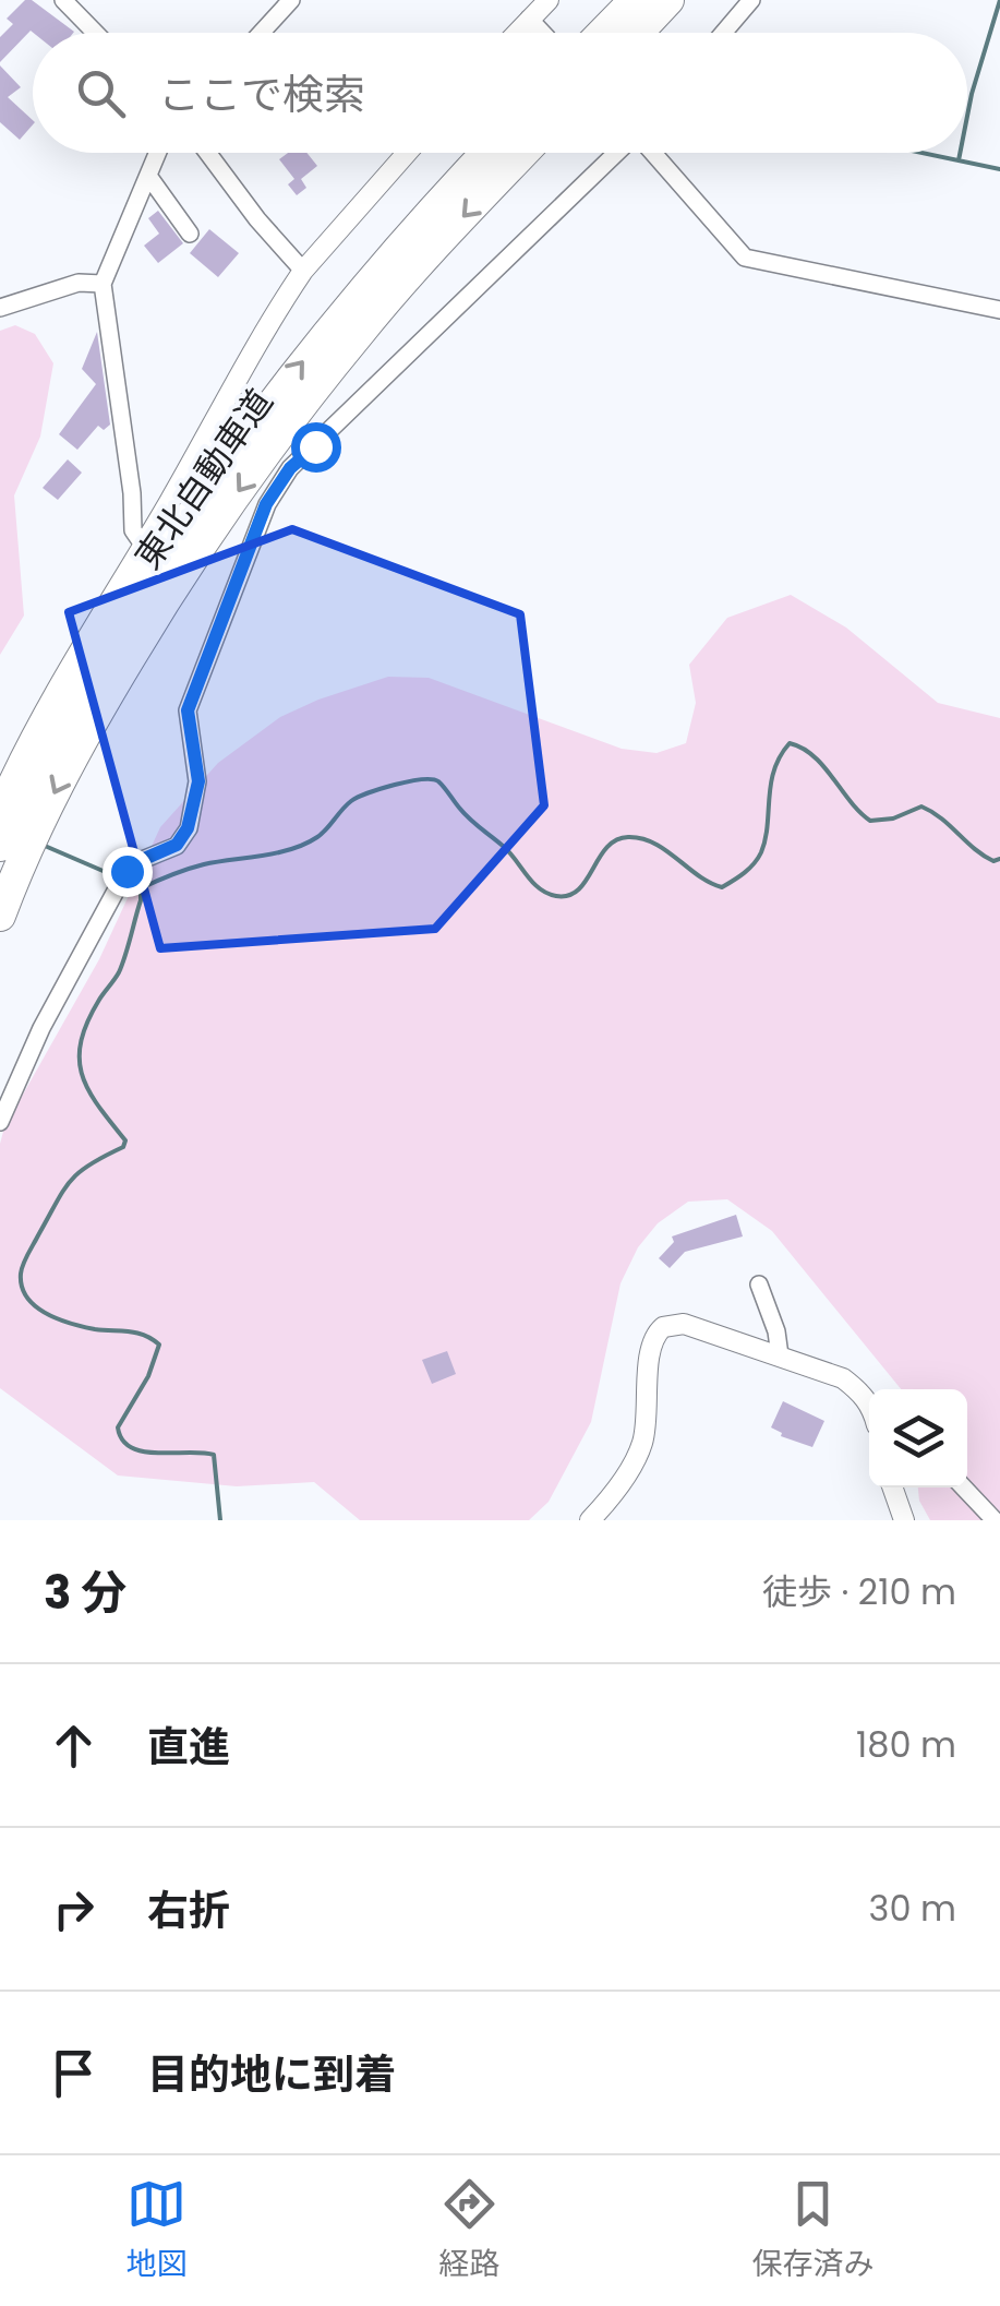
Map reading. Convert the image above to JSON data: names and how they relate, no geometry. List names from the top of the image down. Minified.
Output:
{"streets":{"highway":["東北自動車道"]},"page":{"search":"ここで検索","heading":["3 分","徒歩 · 210 m"],"list":[["直進","180 m"],["右折","30 m"],"目的地に到着"],"nav":["地図","経路","保存済み"]}}
